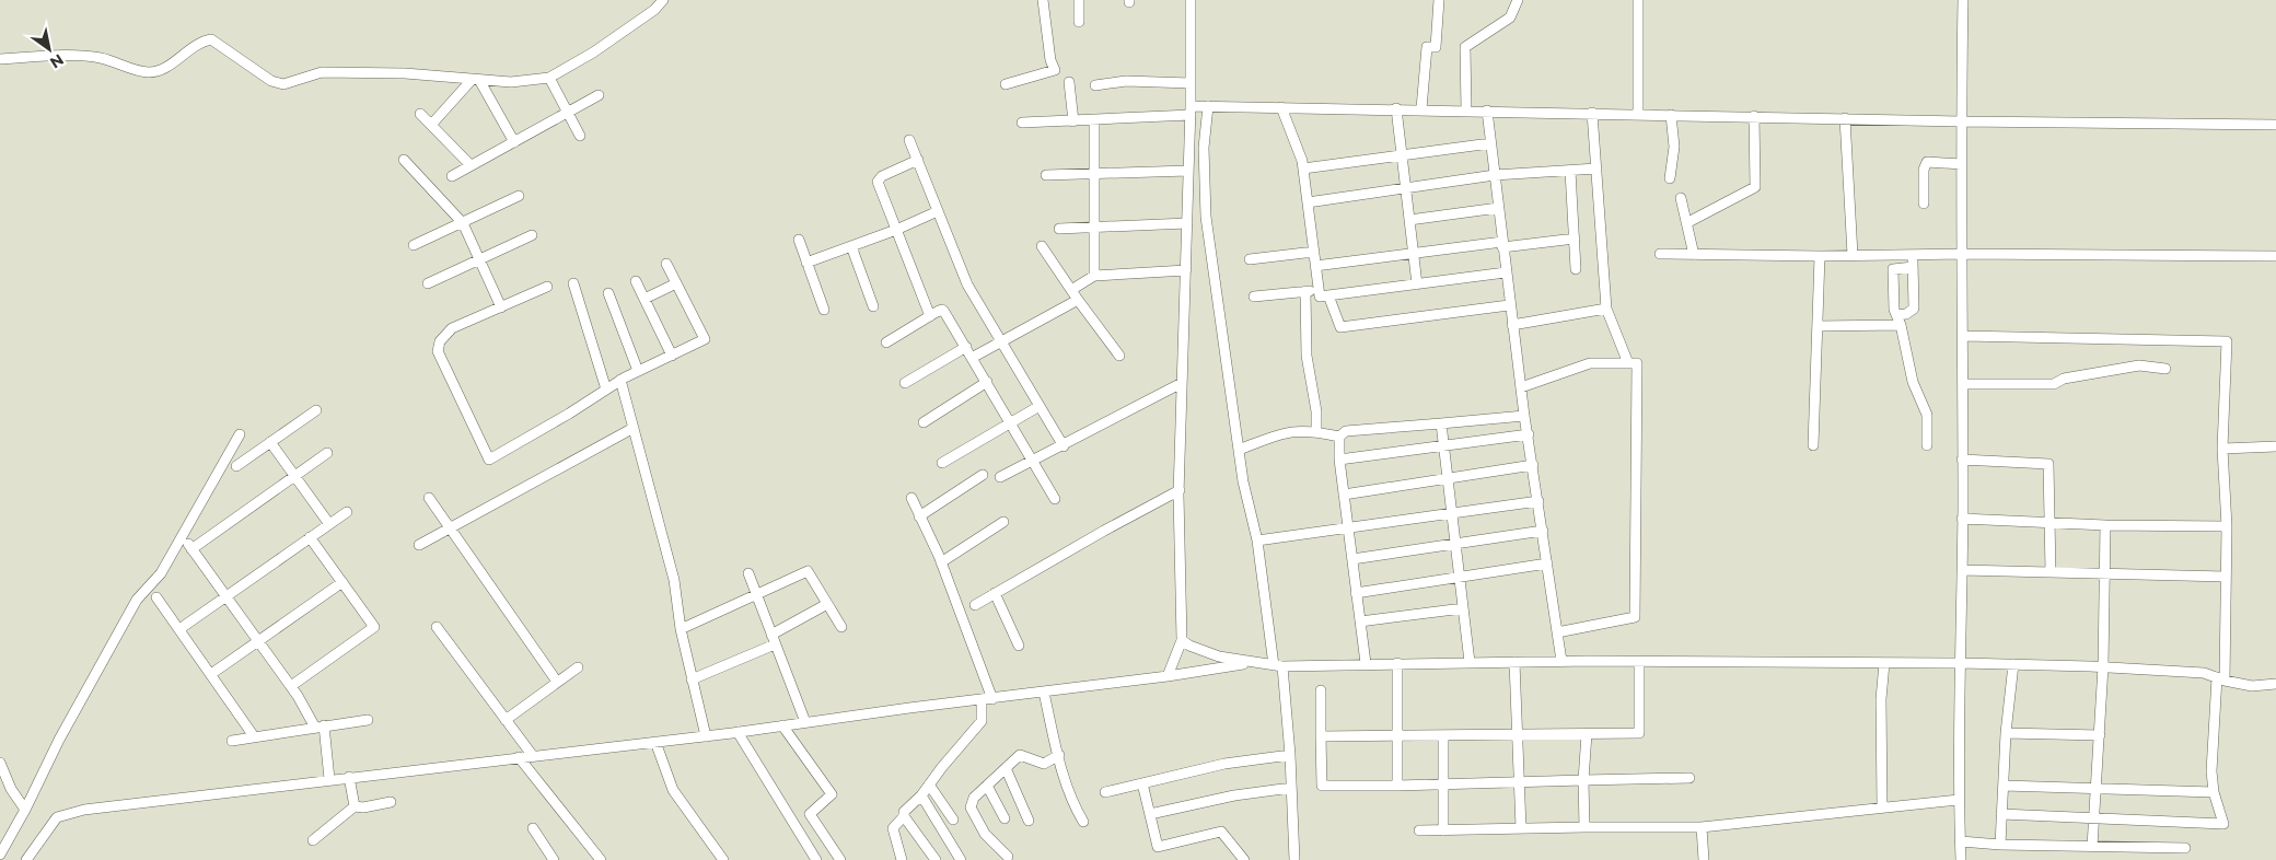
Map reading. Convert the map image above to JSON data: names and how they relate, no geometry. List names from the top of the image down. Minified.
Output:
{"north":"bottom right"}
